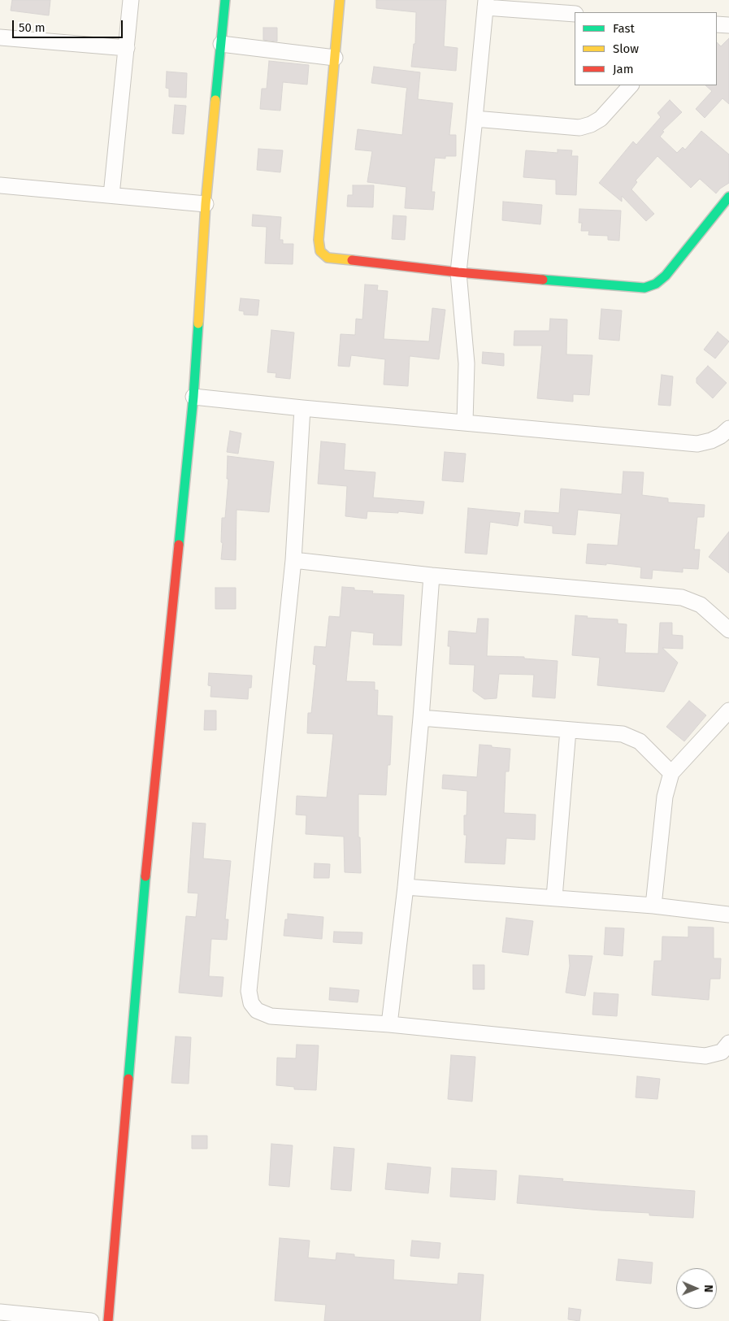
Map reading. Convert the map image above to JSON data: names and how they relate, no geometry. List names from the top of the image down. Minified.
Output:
{"legend":["Fast","Slow","Jam"],"scale_bar":"50 m","north":"right"}
